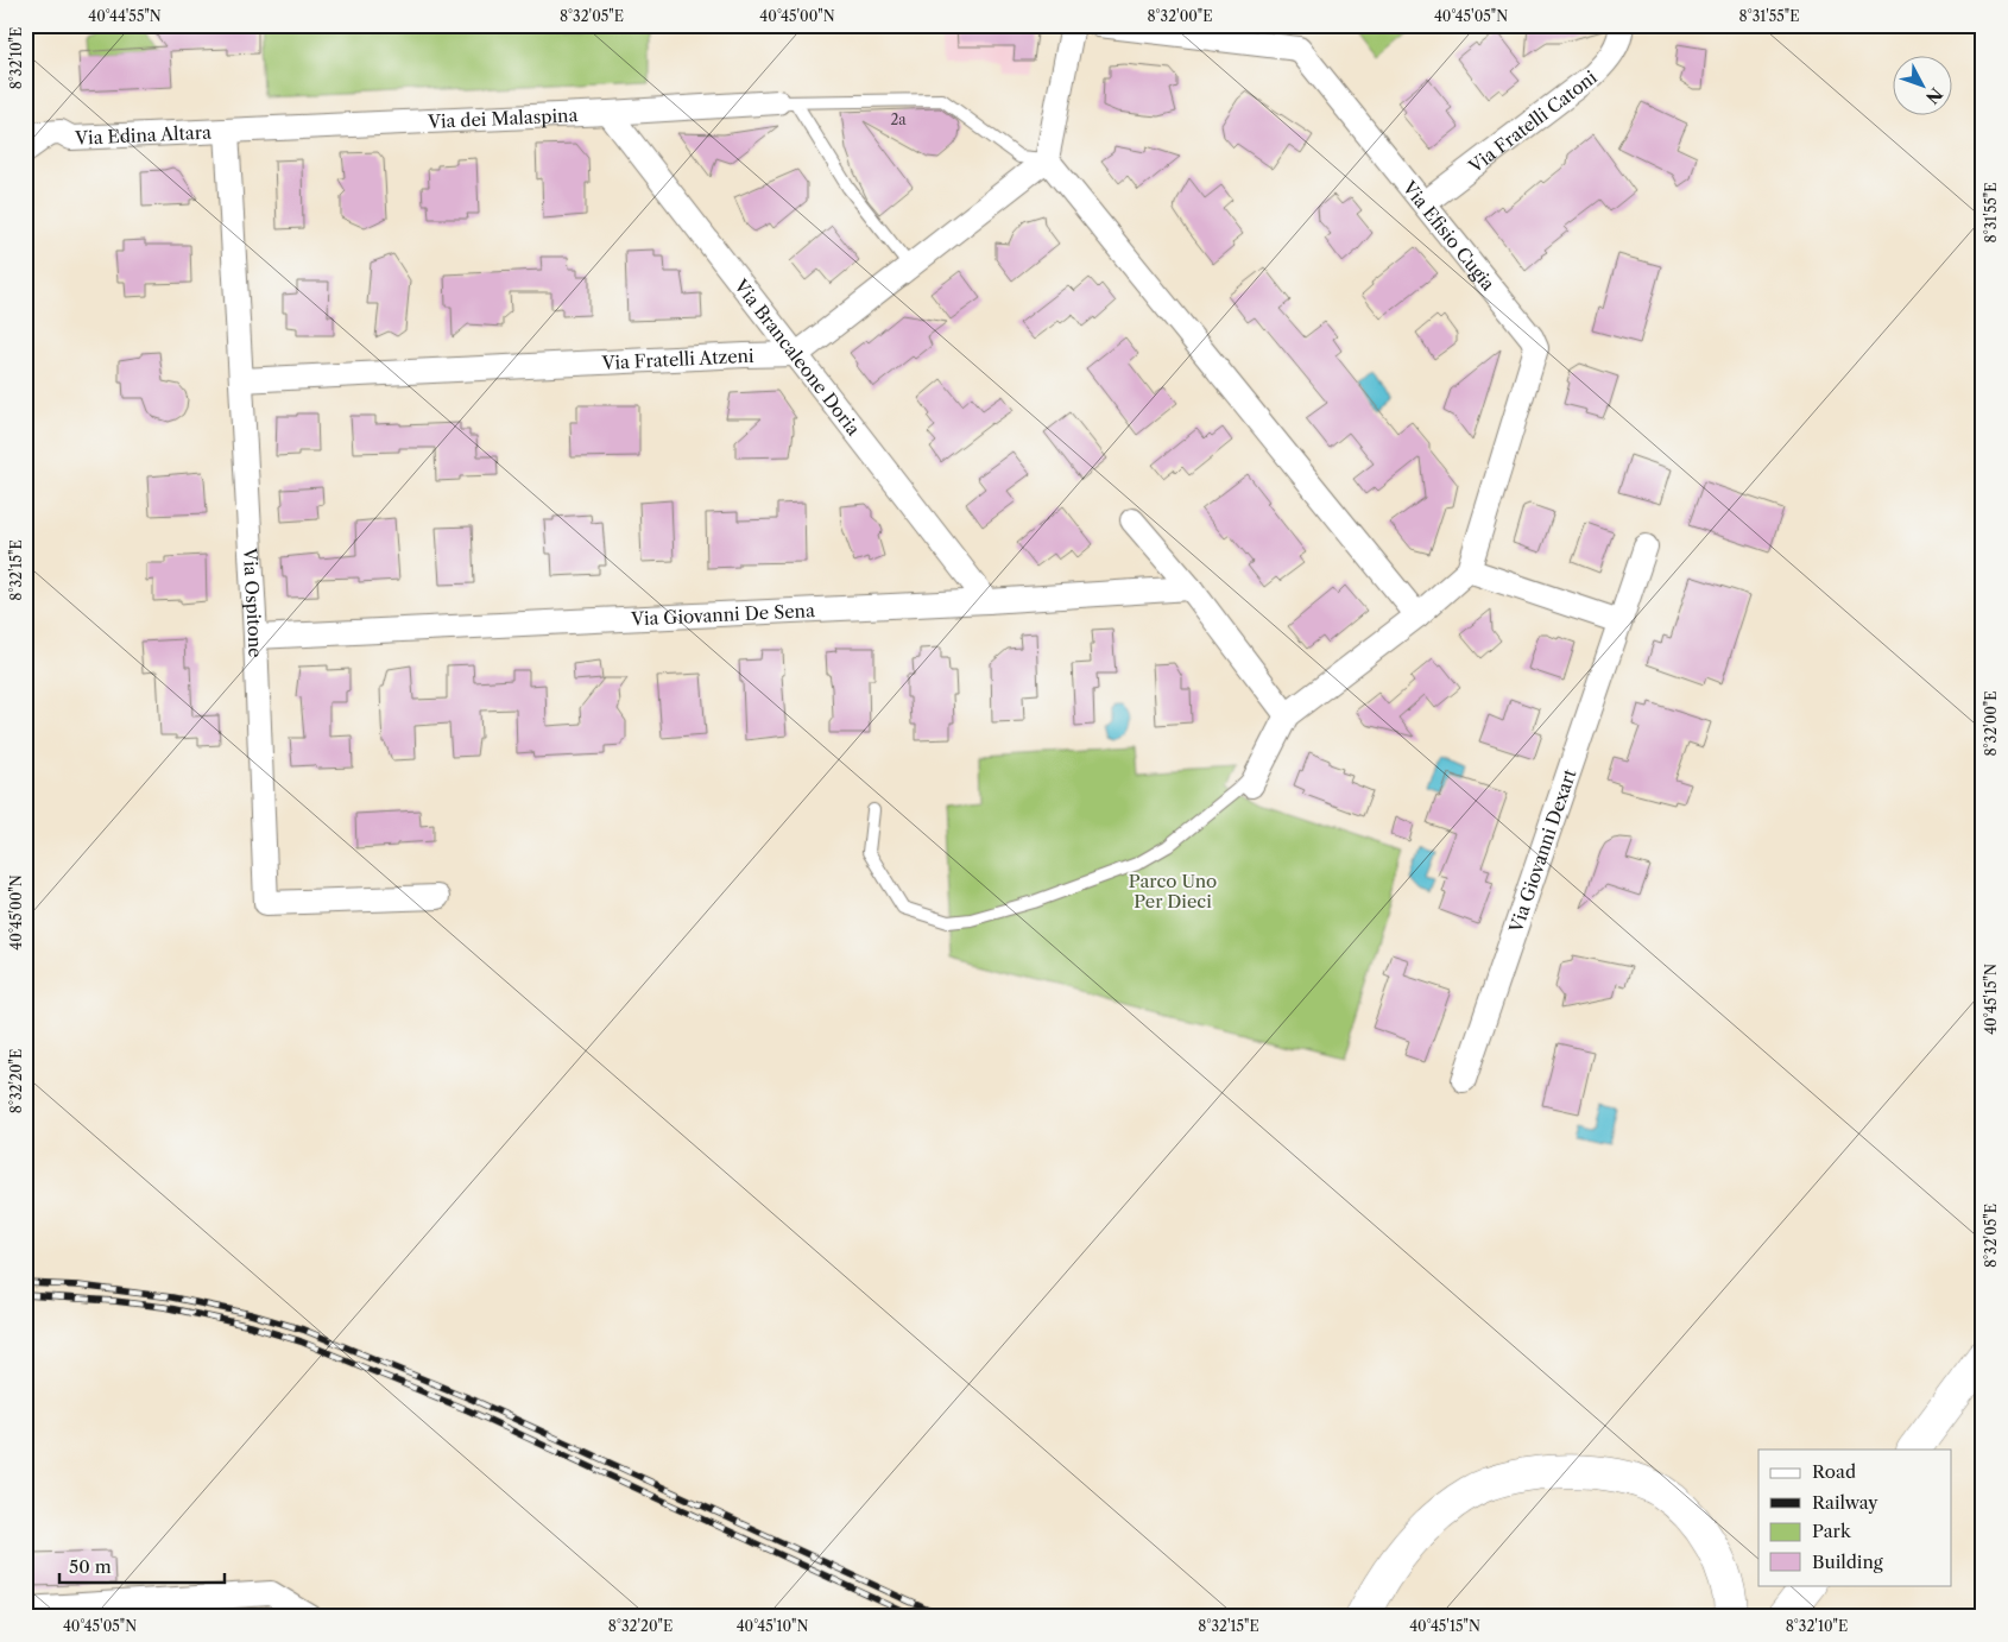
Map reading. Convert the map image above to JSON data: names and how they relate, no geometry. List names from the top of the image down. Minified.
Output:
{"streets":{"street":["Via dei Malaspina","Via Fratelli Catoni","Via Edina Altara","Via Efisio Cugia","Via Brancaleone Doria","Via Fratelli Atzeni","Via Ospitone","Via Giovanni De Sena","Via Giovanni Dexart"]},"crossings":[["Via dei Malaspina","Via Edina Altara"],["Via dei Malaspina","Via Brancaleone Doria"],["Via dei Malaspina","Via Ospitone"],["Via Fratelli Catoni","Via Efisio Cugia"],["Via Edina Altara","Via Ospitone"],["Via Brancaleone Doria","Via Fratelli Atzeni"],["Via Brancaleone Doria","Via Giovanni De Sena"],["Via Fratelli Atzeni","Via Ospitone"],["Via Ospitone","Via Giovanni De Sena"]],"parks":["Parco Uno Per Dieci"],"house_numbers":["2a"],"legend":["Road","Railway","Park","Building"],"scale_bar":"50 m","north":"bottom right","coordinates":["40°44'55\"N","8°32'05\"E","40°45'00\"N","8°32'00\"E","40°45'05\"N","8°31'55\"E","8°32'10\"E","8°32'15\"E","40°45'15\"N","8°32'20\"E","40°45'10\"N"]}
